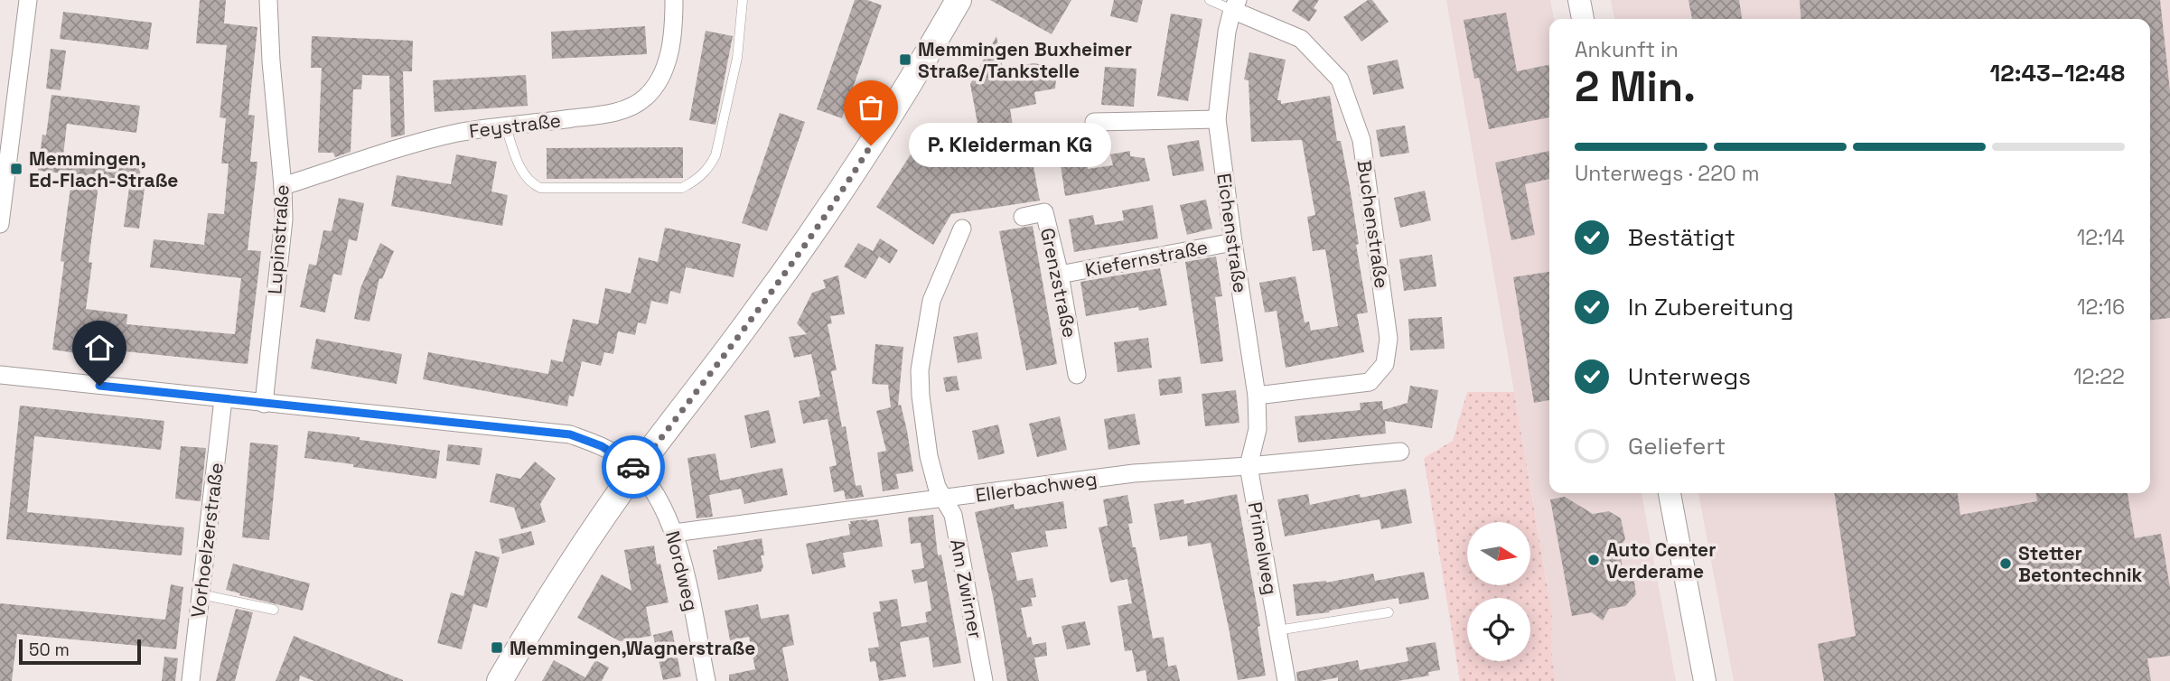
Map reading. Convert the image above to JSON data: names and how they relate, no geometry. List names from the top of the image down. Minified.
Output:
{"streets":{"street":["Feystraße","Buchenstraße","Eichenstraße","Lupinstraße","Kiefernstraße","Grenzstraße","Ellerbachweg","Vorhoelzerstraße","Primelweg","Nordweg","Am Zwirner"]},"crossings":[["Feystraße","Lupinstraße"],["Buchenstraße","Eichenstraße"],["Eichenstraße","Kiefernstraße"],["Eichenstraße","Ellerbachweg"],["Eichenstraße","Primelweg"],["Lupinstraße","Nordweg"],["Kiefernstraße","Grenzstraße"],["Ellerbachweg","Primelweg"],["Ellerbachweg","Nordweg"],["Ellerbachweg","Am Zwirner"],["Vorhoelzerstraße","Nordweg"]],"places":{"transit":["Memmingen Buxheimer Straße/Tankstelle","Memmingen, Ed-Flach-Straße","Memmingen,Wagnerstraße"],"other":["P. Kleiderman KG","Auto Center Verderame","Stetter Betontechnik"]},"scale_bar":"50 m","north":"right","page":{"heading":["2 Min.","Ankunft in","12:43–12:48"],"bubble":"P. Kleiderman KG","bar":"Unterwegs · 220 m","list":[["Bestätigt","12:14"],["In Zubereitung","12:16"],["Unterwegs","12:22"],"Geliefert"],"scale":"50 m"}}
